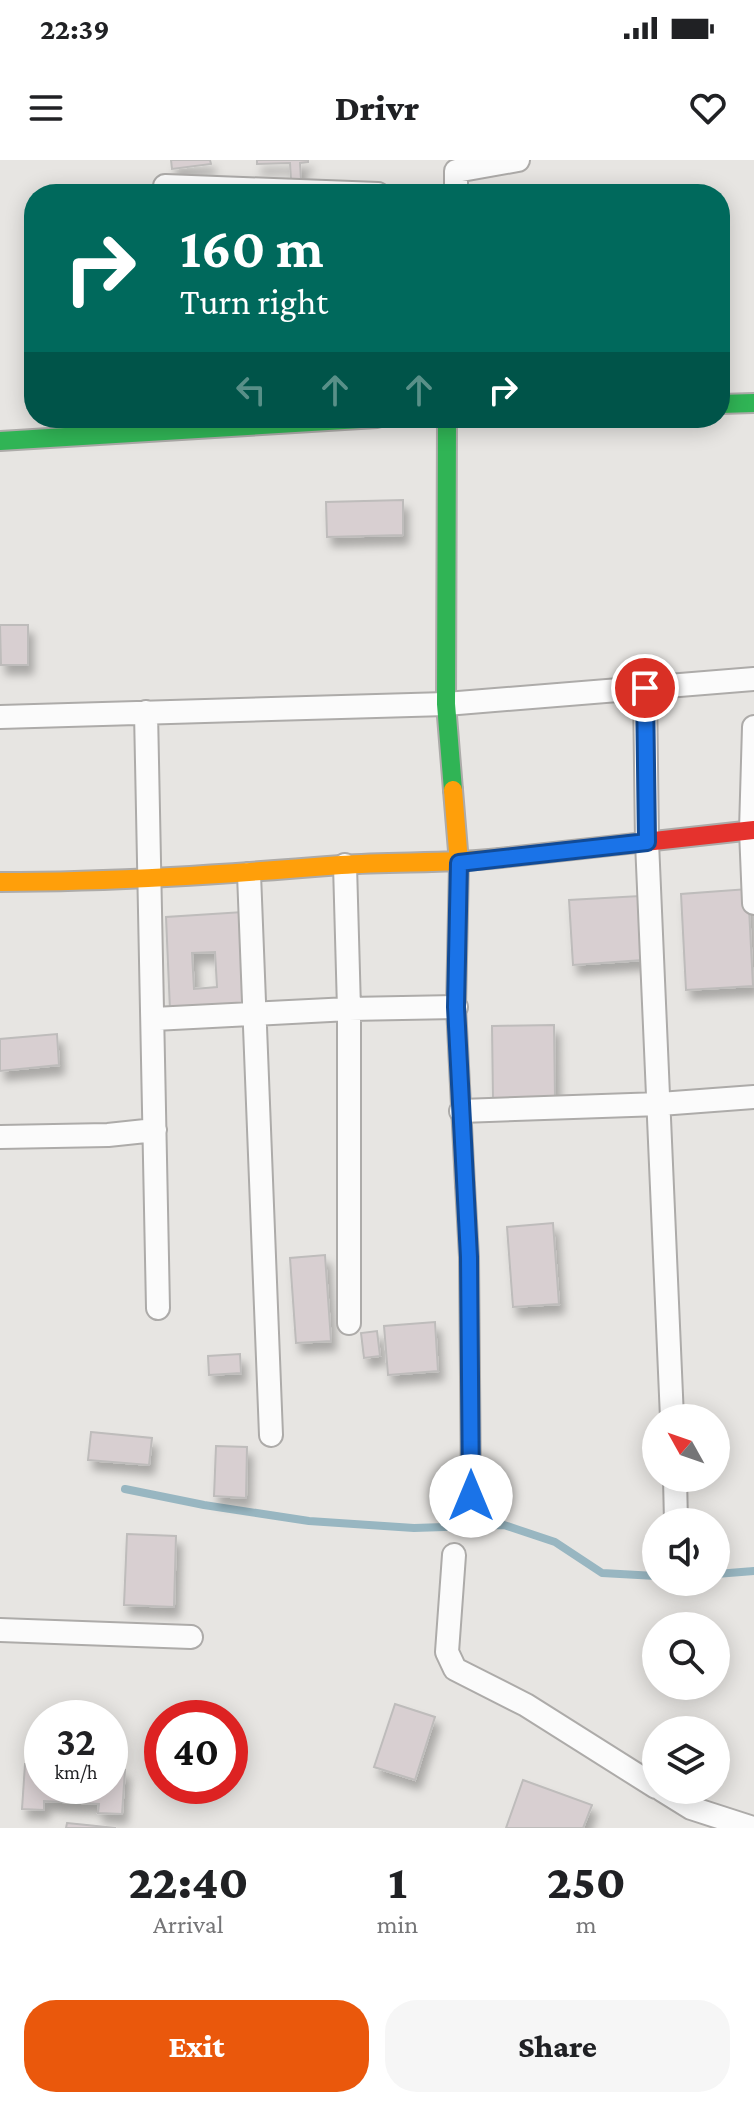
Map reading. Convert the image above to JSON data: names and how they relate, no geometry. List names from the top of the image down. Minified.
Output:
{"north":"top left","page":{"status":"22:39","header":"Drivr","turn":["160 m","Turn right"],"speed":"32 km/h","limit":"40","eta":["22:40","Arrival","1","min","250","m"],"buttons":["Exit","Share"]}}
